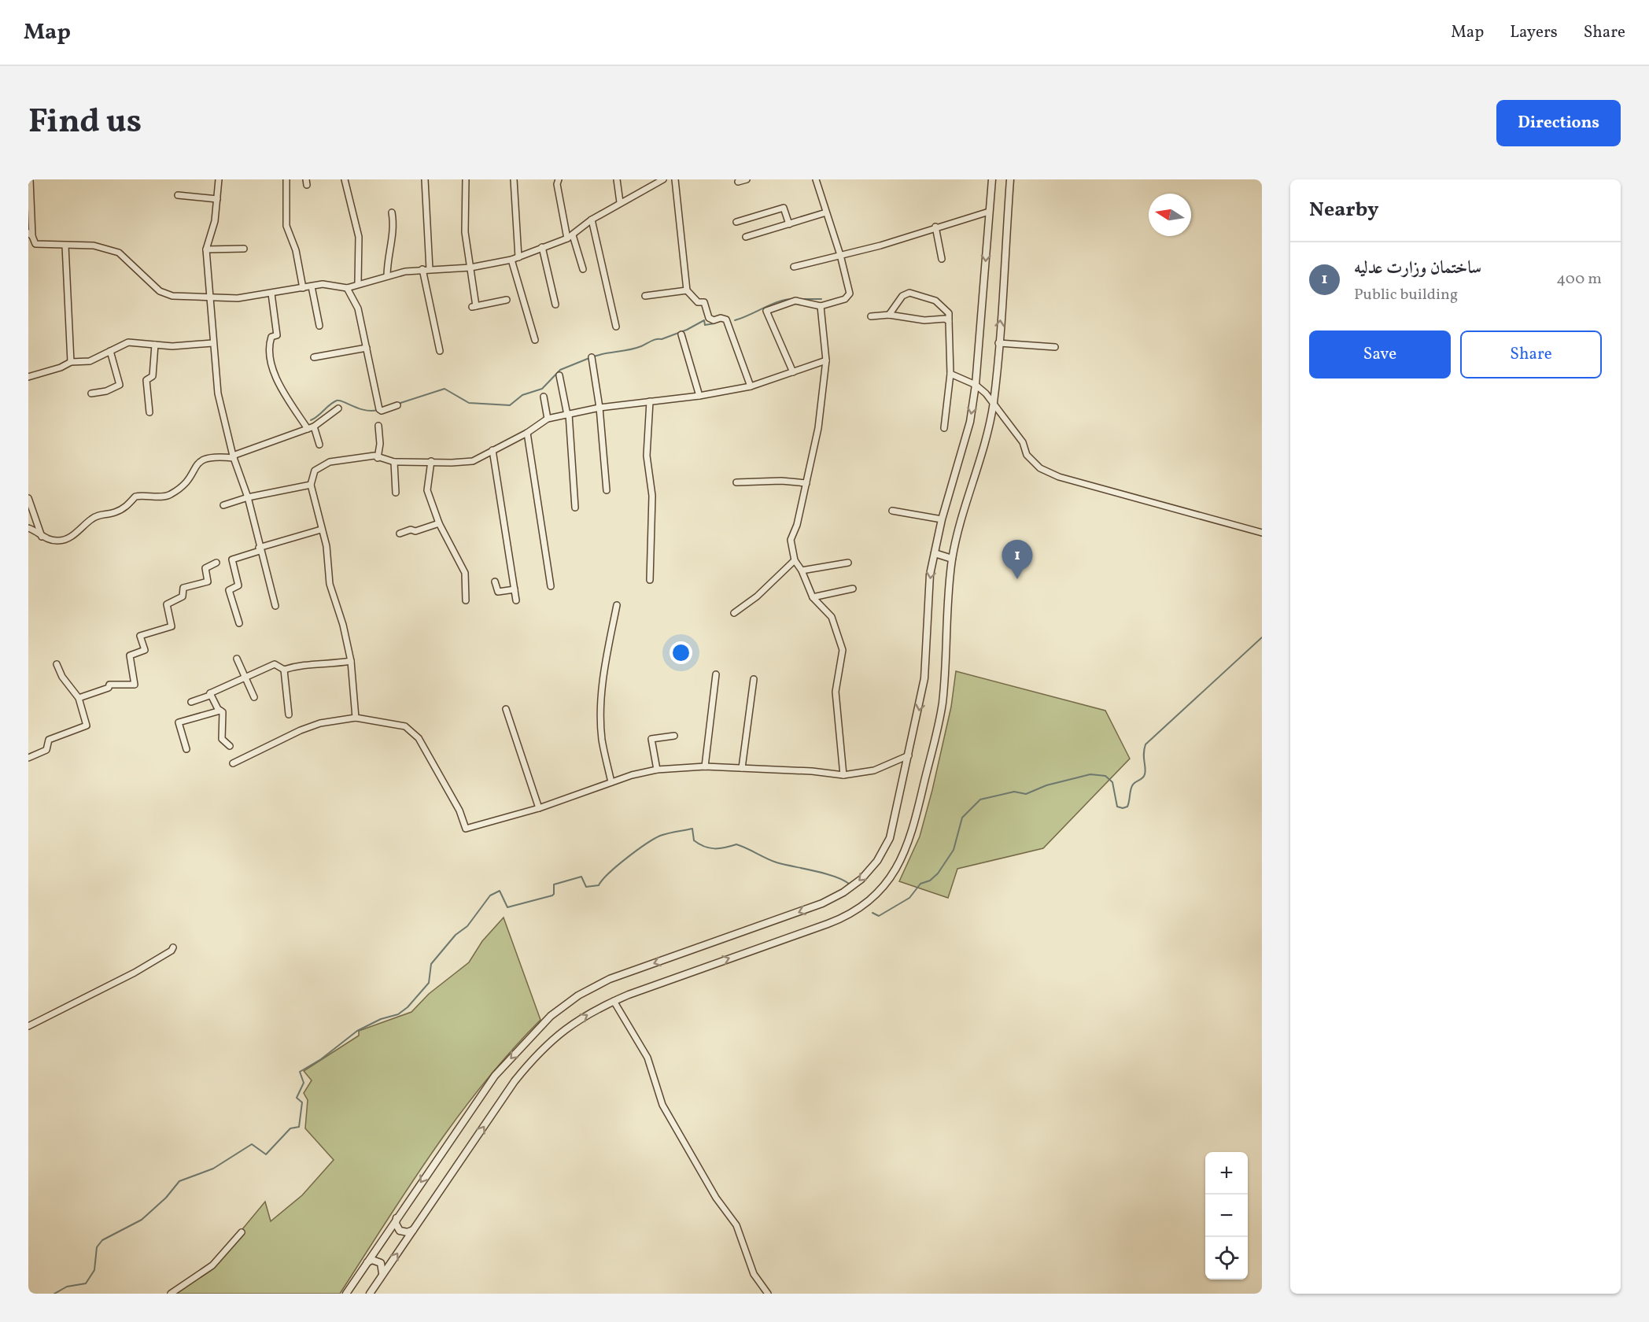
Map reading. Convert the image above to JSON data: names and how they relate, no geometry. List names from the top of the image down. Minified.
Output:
{"north":"left","page":{"header":"Map","nav":["Map","Layers","Share"],"title":"Find us","buttons":["Directions",["Save","Share"]],"heading":"Nearby","list":[{"mark":"1","name":"ساختمان وزارت عدلیه","note":"Public building","value":"400 m"}],"pins":"1","map_buttons":["+","−"]}}
